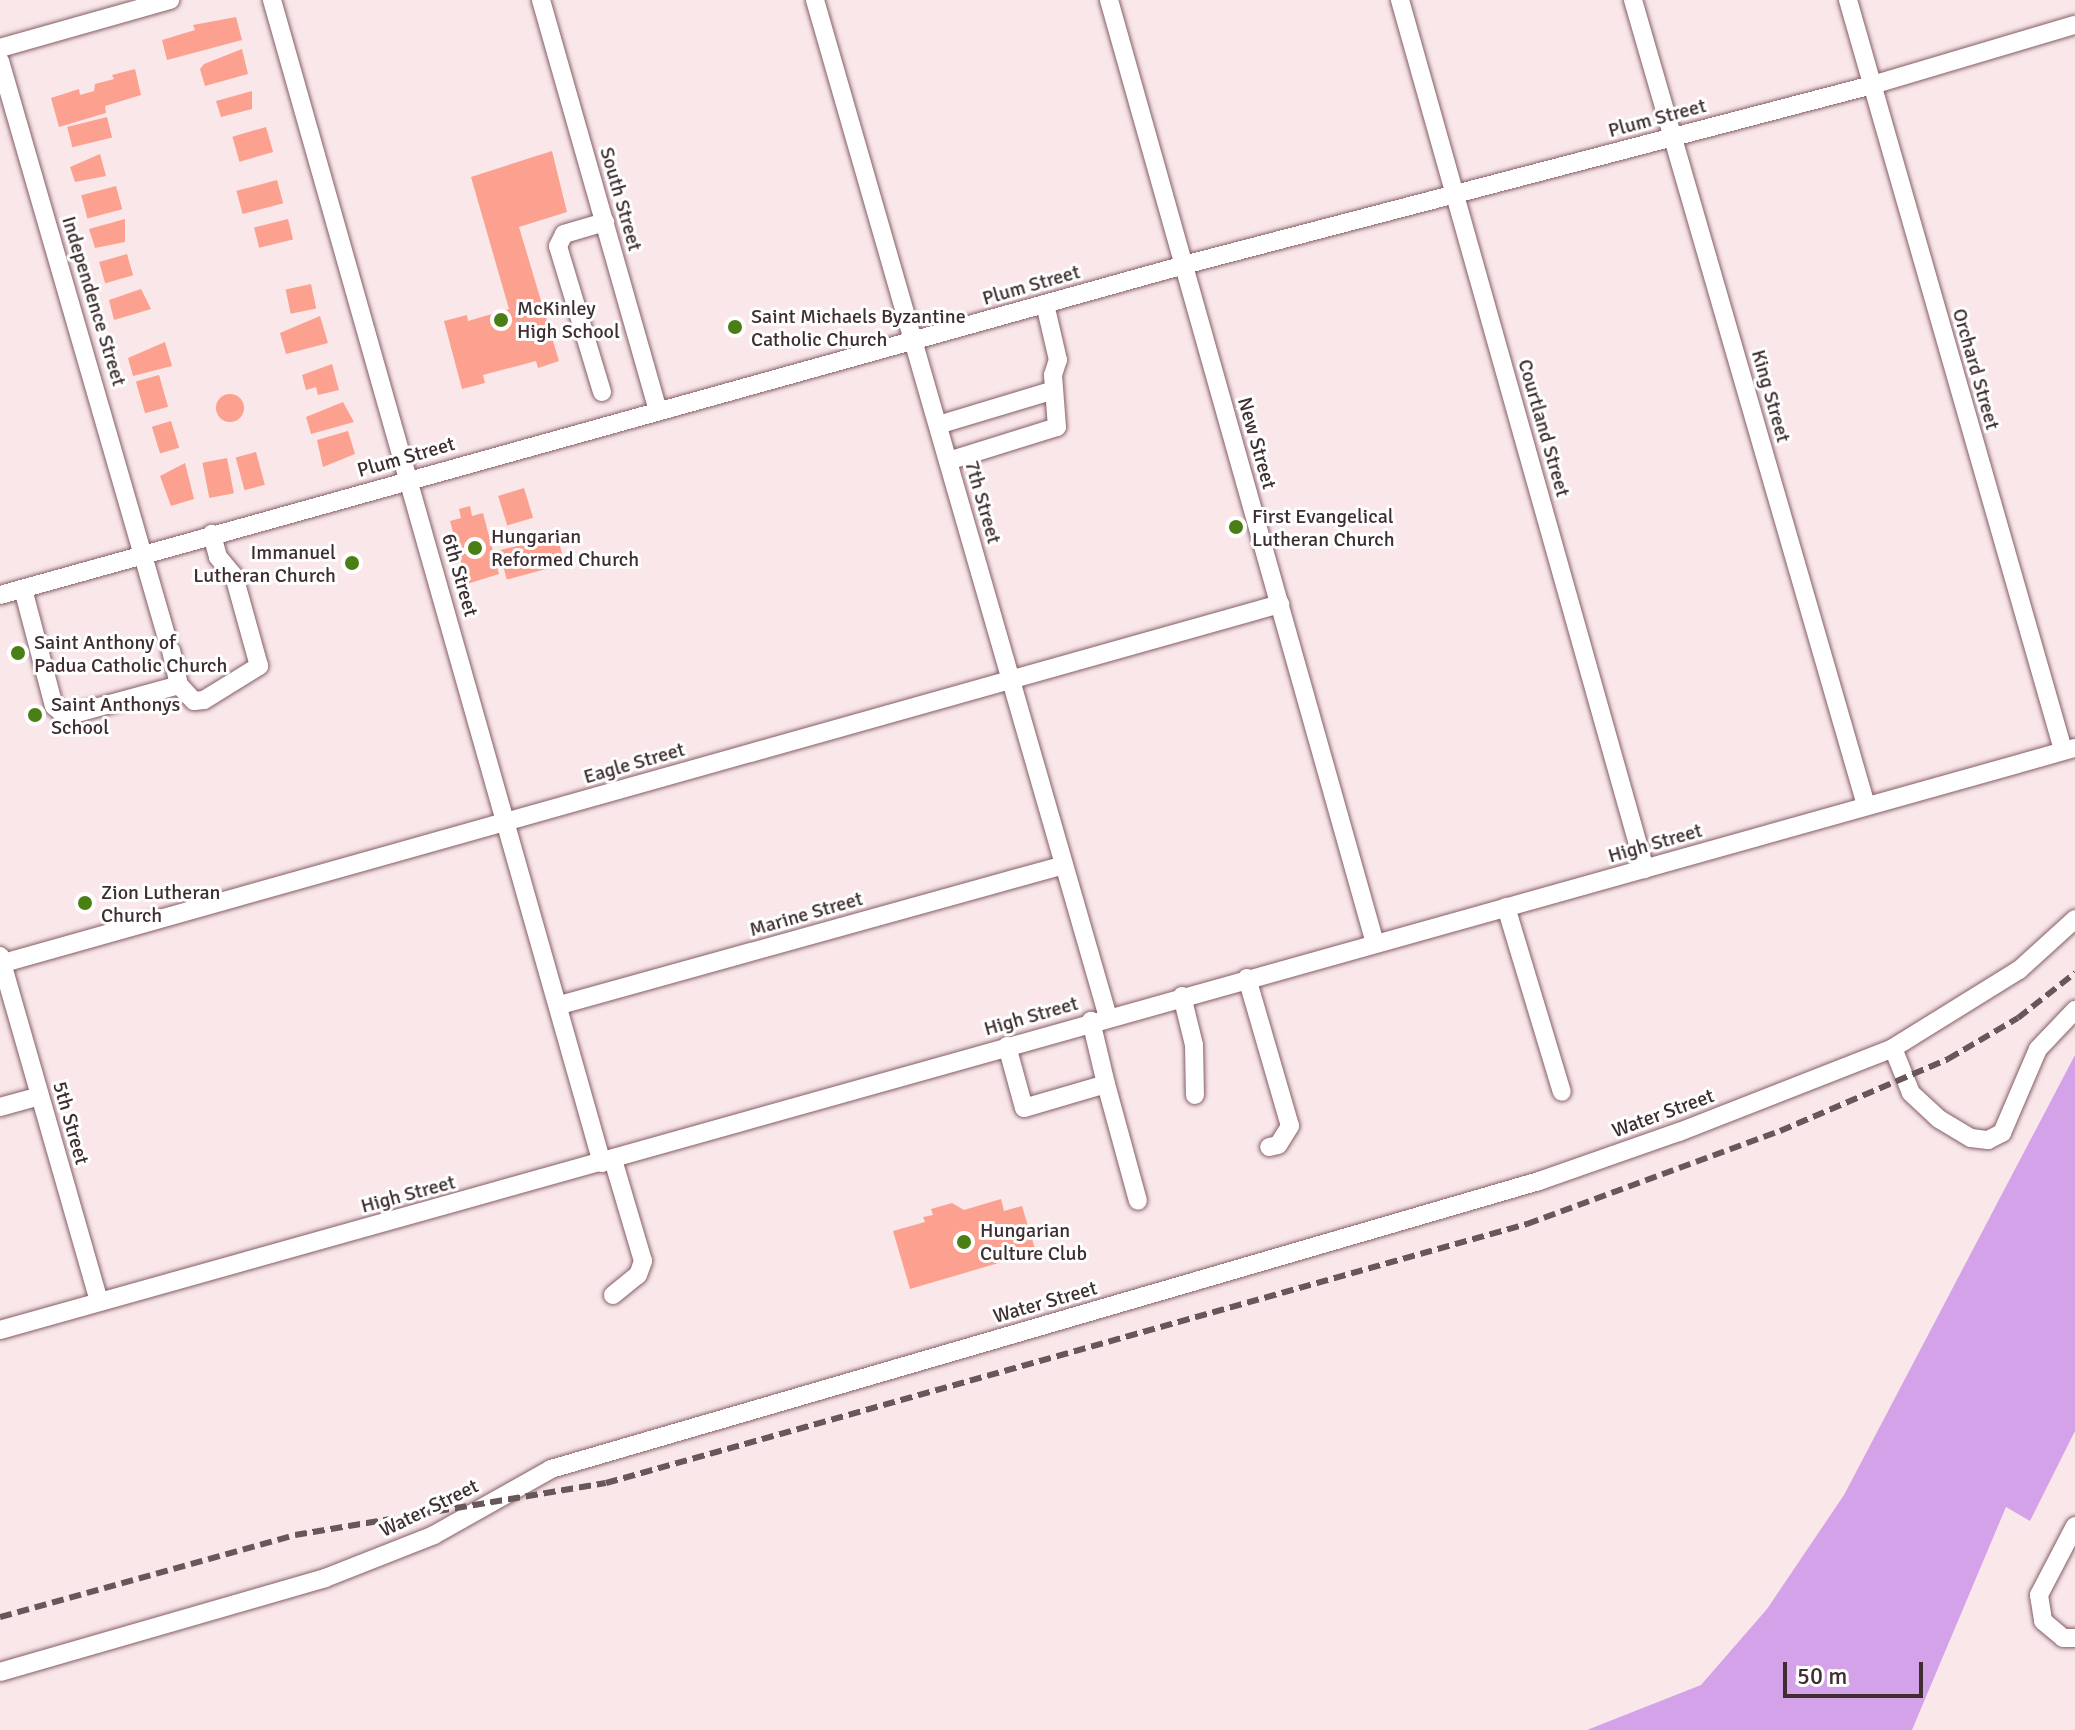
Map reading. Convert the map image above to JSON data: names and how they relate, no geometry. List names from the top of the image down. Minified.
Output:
{"streets":{"street":["Plum Street","South Street","Independence Street","Orchard Street","King Street","Courtland Street","New Street","7th Street","6th Street","Eagle Street","High Street","Marine Street","Water Street","5th Street"]},"crossings":[["Plum Street","South Street"],["Plum Street","Independence Street"],["Plum Street","Orchard Street"],["Plum Street","King Street"],["Plum Street","Courtland Street"],["Plum Street","New Street"],["Plum Street","7th Street"],["Plum Street","6th Street"],["Orchard Street","High Street"],["King Street","High Street"],["Courtland Street","High Street"],["New Street","Eagle Street"],["New Street","High Street"],["7th Street","Eagle Street"],["7th Street","High Street"],["7th Street","Marine Street"],["6th Street","Eagle Street"],["6th Street","High Street"],["6th Street","Marine Street"],["Eagle Street","5th Street"],["High Street","5th Street"]],"places":["McKinley High School","Saint Michaels Byzantine Catholic Church","First Evangelical Lutheran Church","Hungarian Reformed Church","Immanuel Lutheran Church","Saint Anthony of Padua Catholic Church","Saint Anthonys School","Zion Lutheran Church","Hungarian Culture Club"],"scale_bar":"50 m"}
